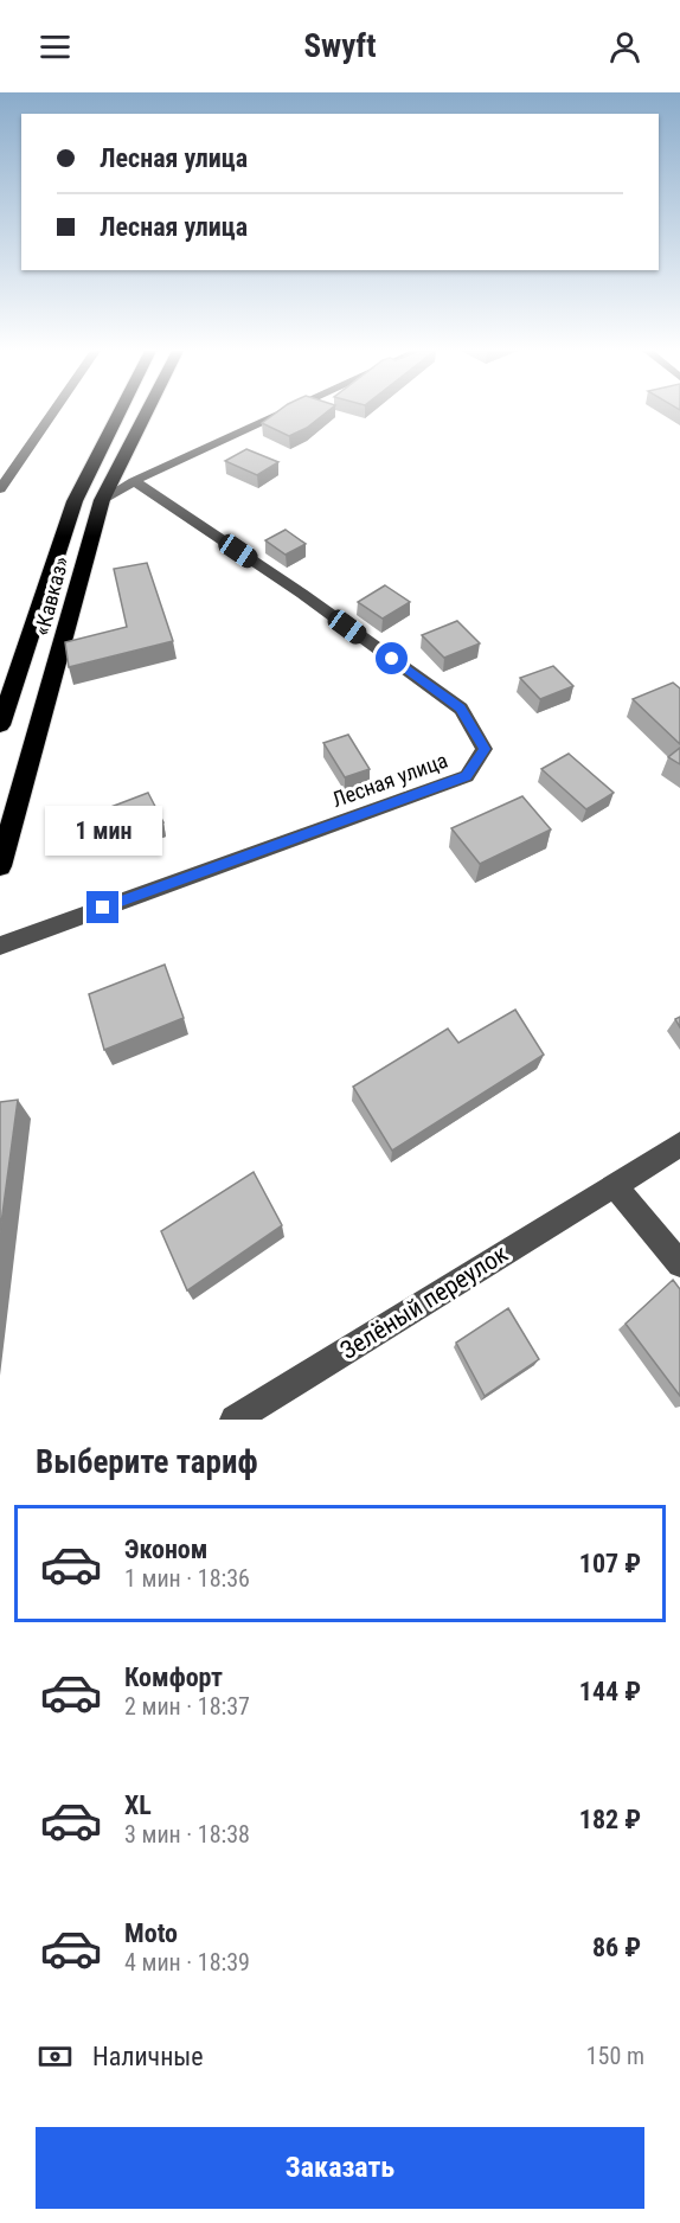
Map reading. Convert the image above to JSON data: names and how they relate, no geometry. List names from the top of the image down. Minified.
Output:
{"streets":{"highway":["«Кавказ»"],"street":["Лесная улица","Зелёный переулок"]},"page":{"header":"Swyft","banner":["Лесная улица","Лесная улица"],"bubble":"1 мин","heading":"Выберите тариф","list":[{"name":"Эконом","note":"1 мин · 18:36","value":"107 ₽"},{"name":"Комфорт","note":"2 мин · 18:37","value":"144 ₽"},{"name":"XL","note":"3 мин · 18:38","value":"182 ₽"},{"name":"Moto","note":"4 мин · 18:39","value":"86 ₽"}],"pay":["Наличные","150 m"],"buttons":"Заказать"}}
